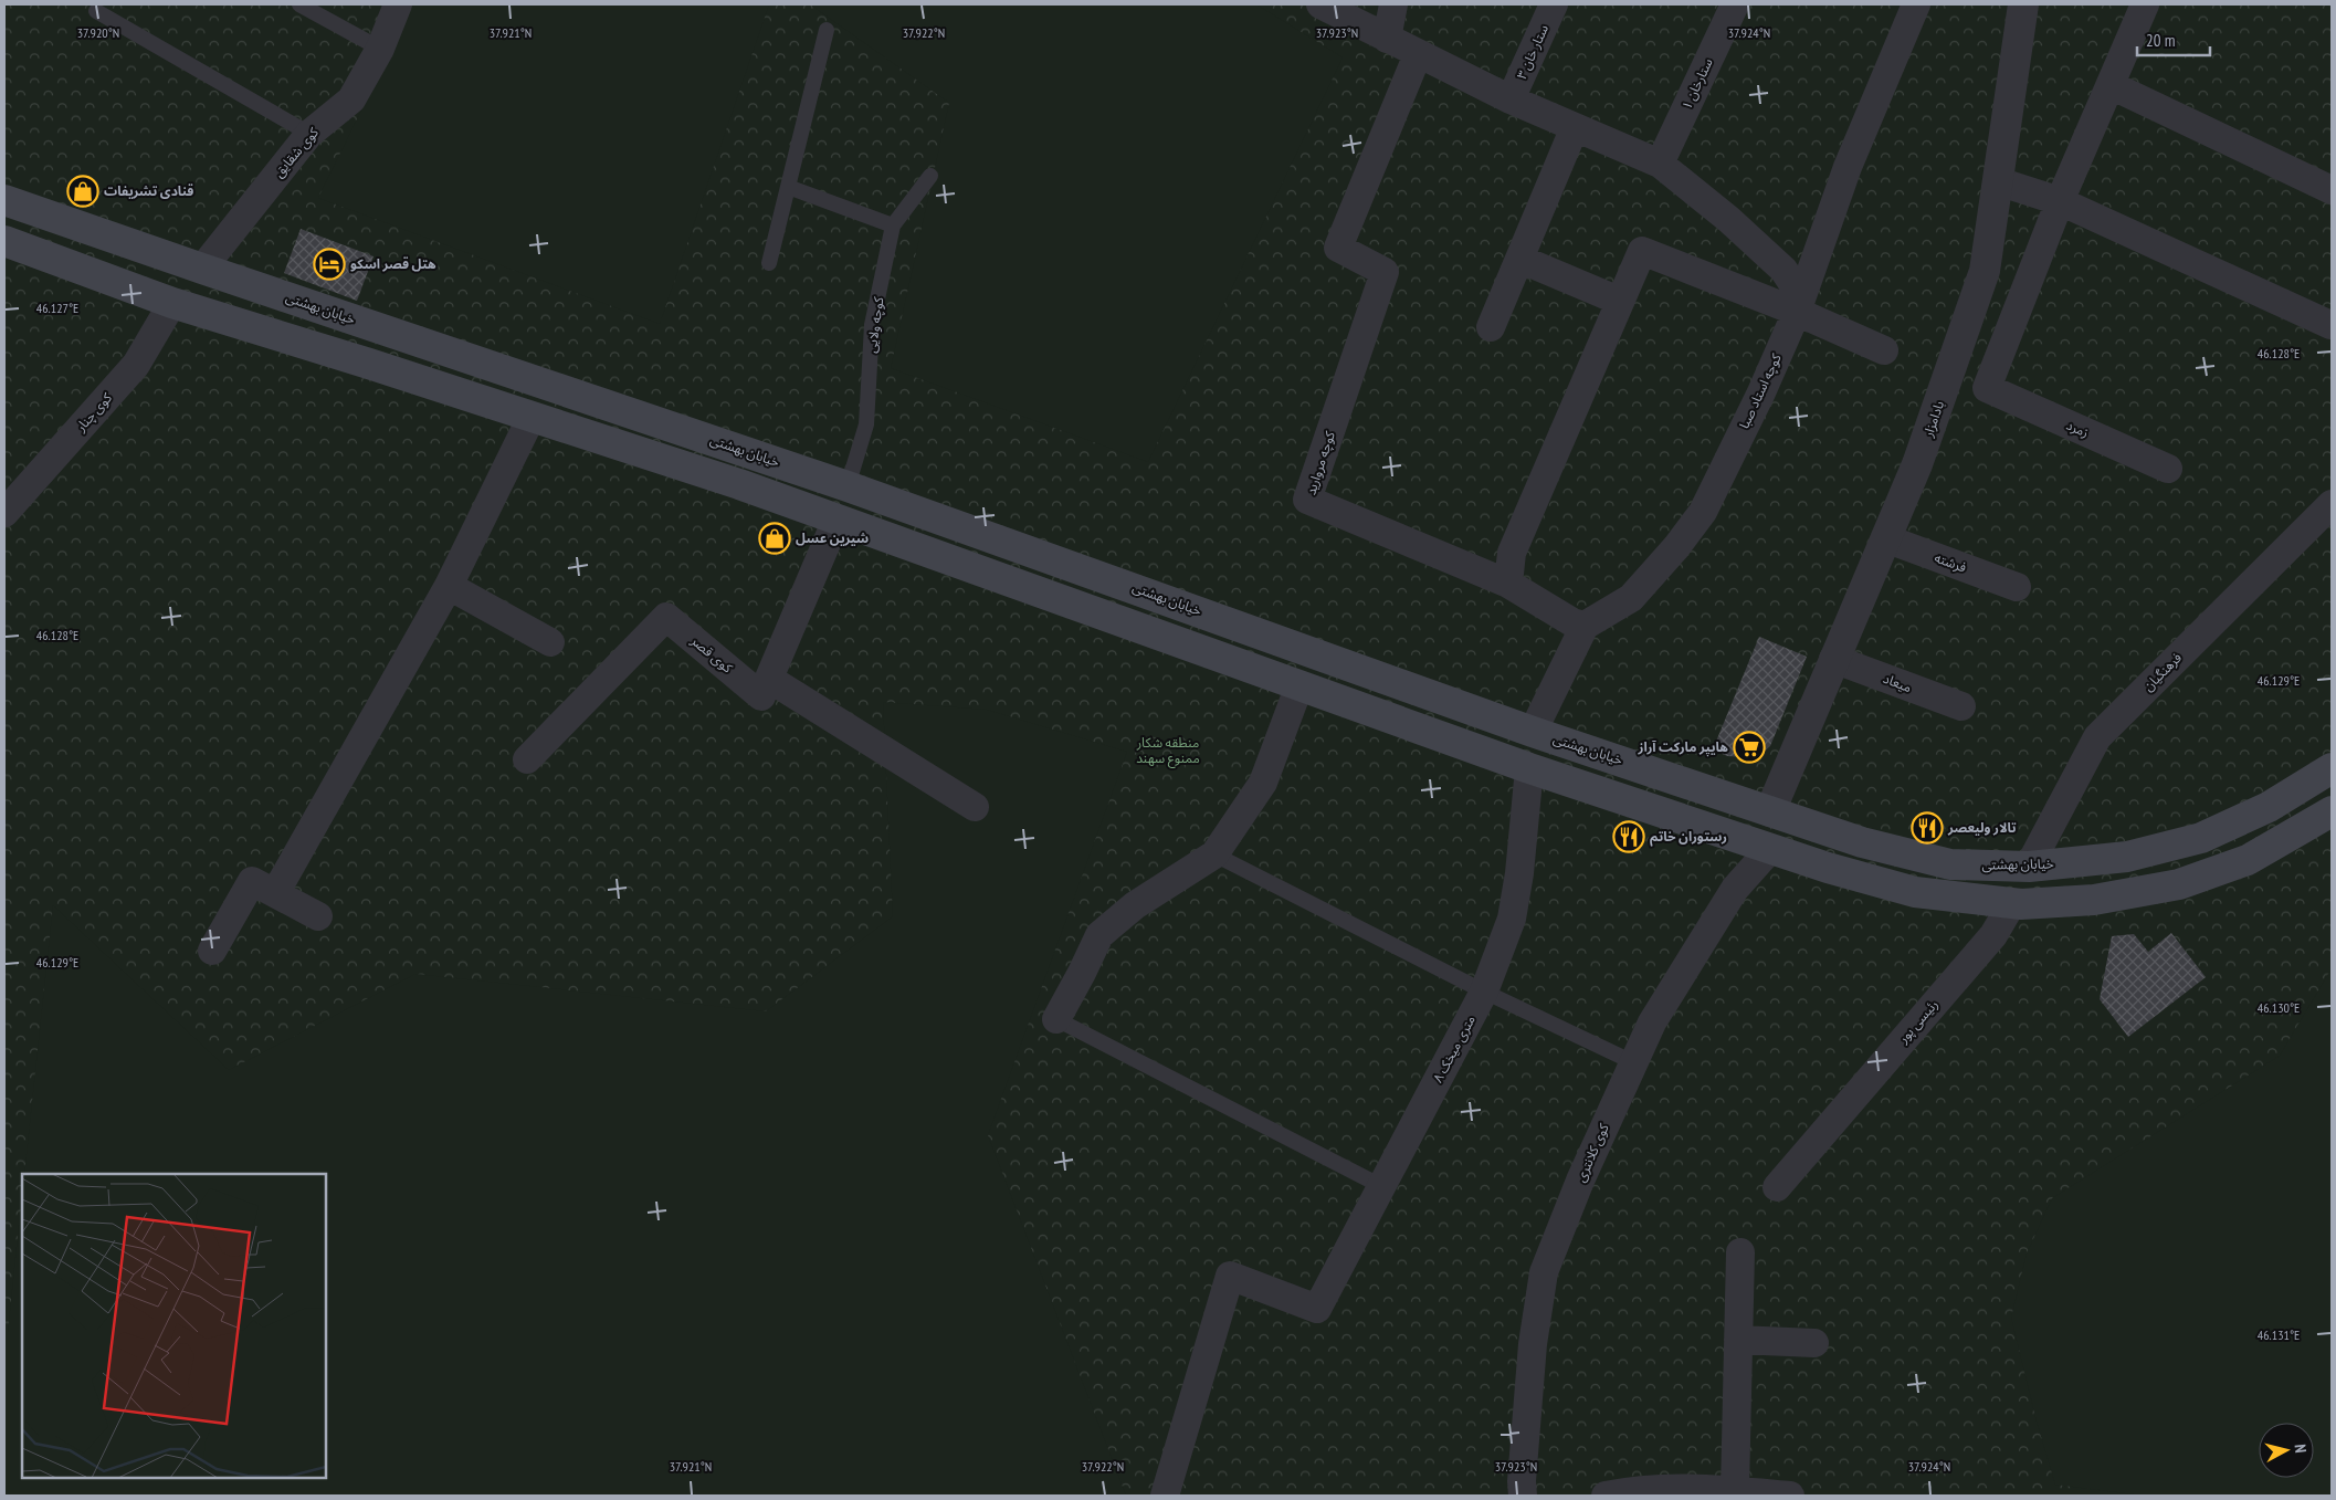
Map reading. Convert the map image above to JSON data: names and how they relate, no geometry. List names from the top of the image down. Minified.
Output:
{"streets":{"main road":["خیابان بهشتی"],"street":["ستار خان ۳","ستارخان ۱","کوی شقایق","کوچه استاد صبا","کوی چنار","بادامزار","زمرد","کوچه مروارید","فرشته","کوی قصر","فرهنگیان","میعاد","رئیسی پور","۸ متری میخک","کوی کلانتری"],"lane":["کوچه ولایی"]},"crossings":[["کوی شقایق","خیابان بهشتی"],["خیابان بهشتی","کوچه ولایی"],["خیابان بهشتی","بادامزار"],["خیابان بهشتی","فرهنگیان"],["بادامزار","فرشته"],["بادامزار","میعاد"]],"parks":["منطقه شکار ممنوع سهند"],"places":{"shop":["قنادی تشریفات","شیرین عسل"],"hotel":["هتل قصر اسکو"],"supermarket":["هایپر مارکت آراز"],"restaurant":["تالار ولیعصر","رستوران خاتم"]},"scale_bar":"20 m","north":"right","coordinates":["37.920°N","37.921°N","37.922°N","37.923°N","37.924°N","46.127°E","46.128°E","46.129°E","46.130°E","46.131°E"]}
